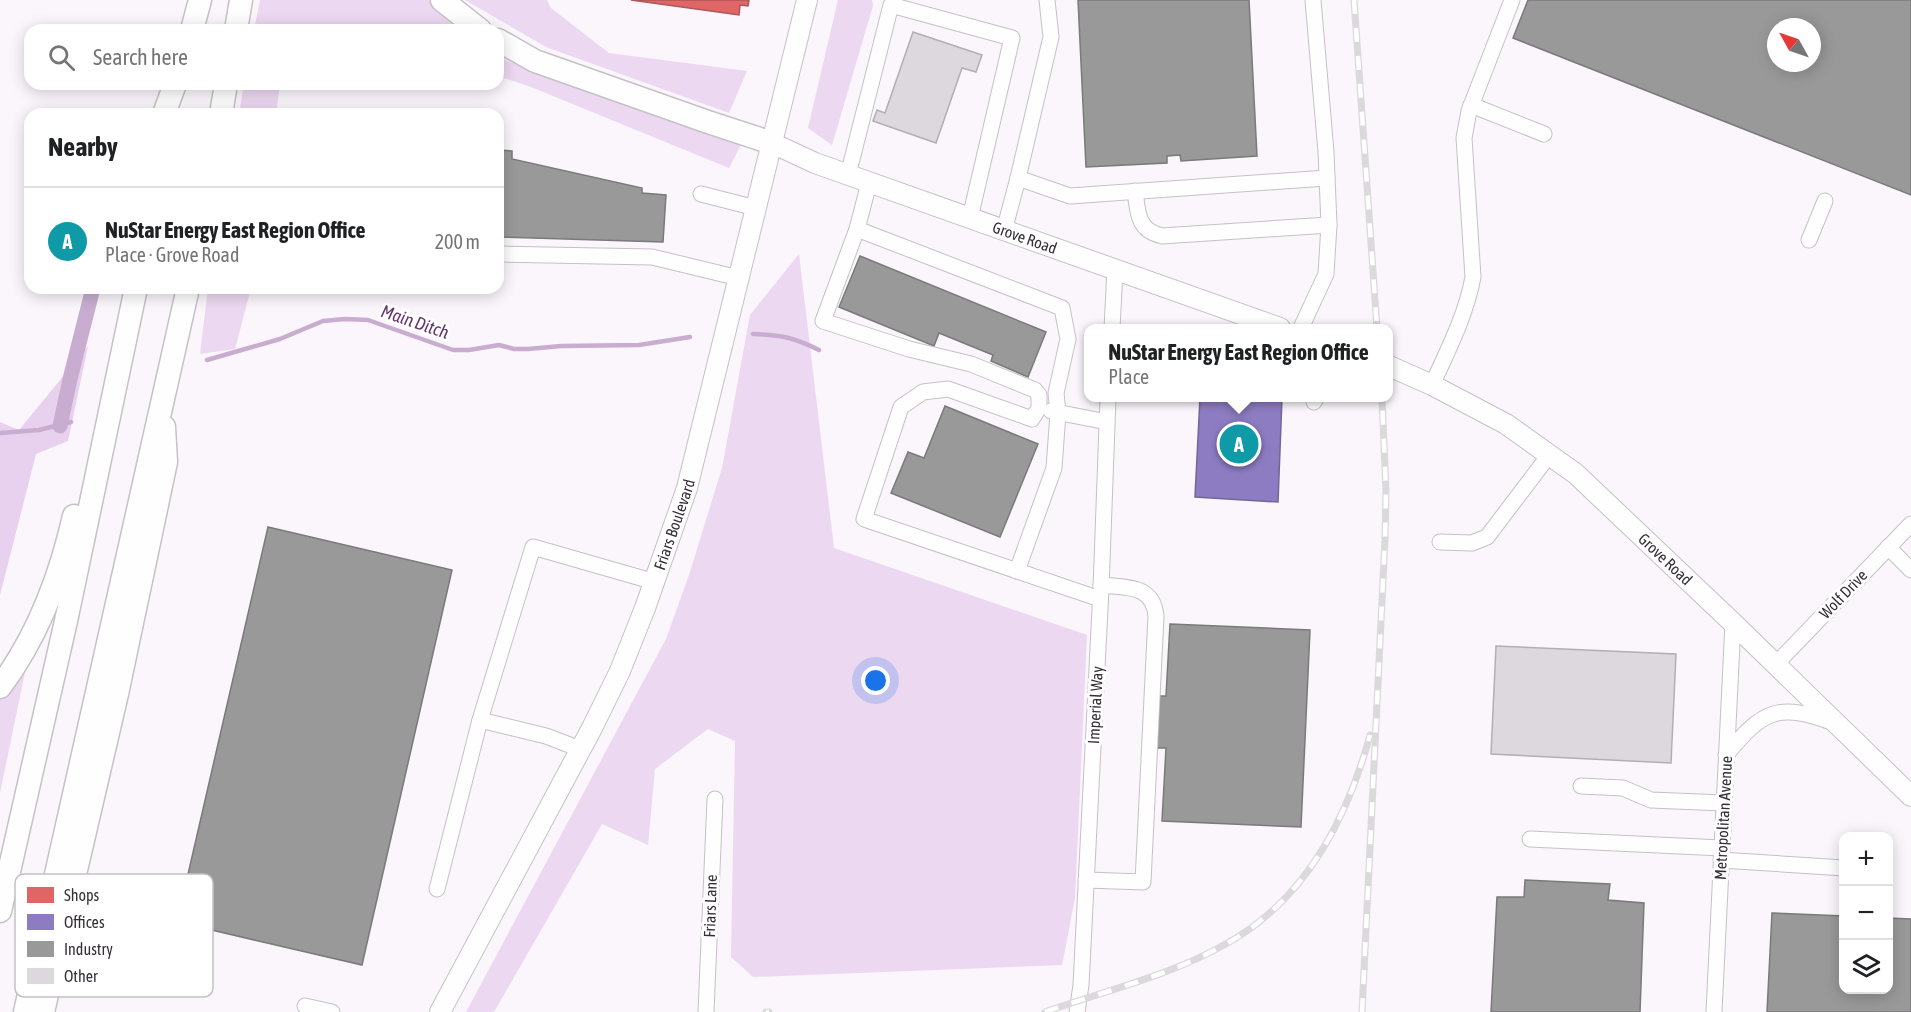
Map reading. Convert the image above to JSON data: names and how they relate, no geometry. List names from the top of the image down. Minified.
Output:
{"streets":{"main road":["Grove Road","Friars Boulevard"],"street":["Wolf Drive","Imperial Way","Metropolitan Avenue","Friars Lane"]},"crossings":[["Grove Road","Friars Boulevard"],["Grove Road","Wolf Drive"],["Grove Road","Metropolitan Avenue"]],"water":["Main Ditch"],"legend":["Shops","Offices","Industry","Other"],"north":"top left","page":{"search":"Search here","heading":"Nearby","list":[{"mark":"A","name":"NuStar Energy East Region Office","note":"Place · Grove Road","value":"200 m"}],"popup":["NuStar Energy East Region Office","Place"],"pins":"A","map_buttons":["+","−"]}}
